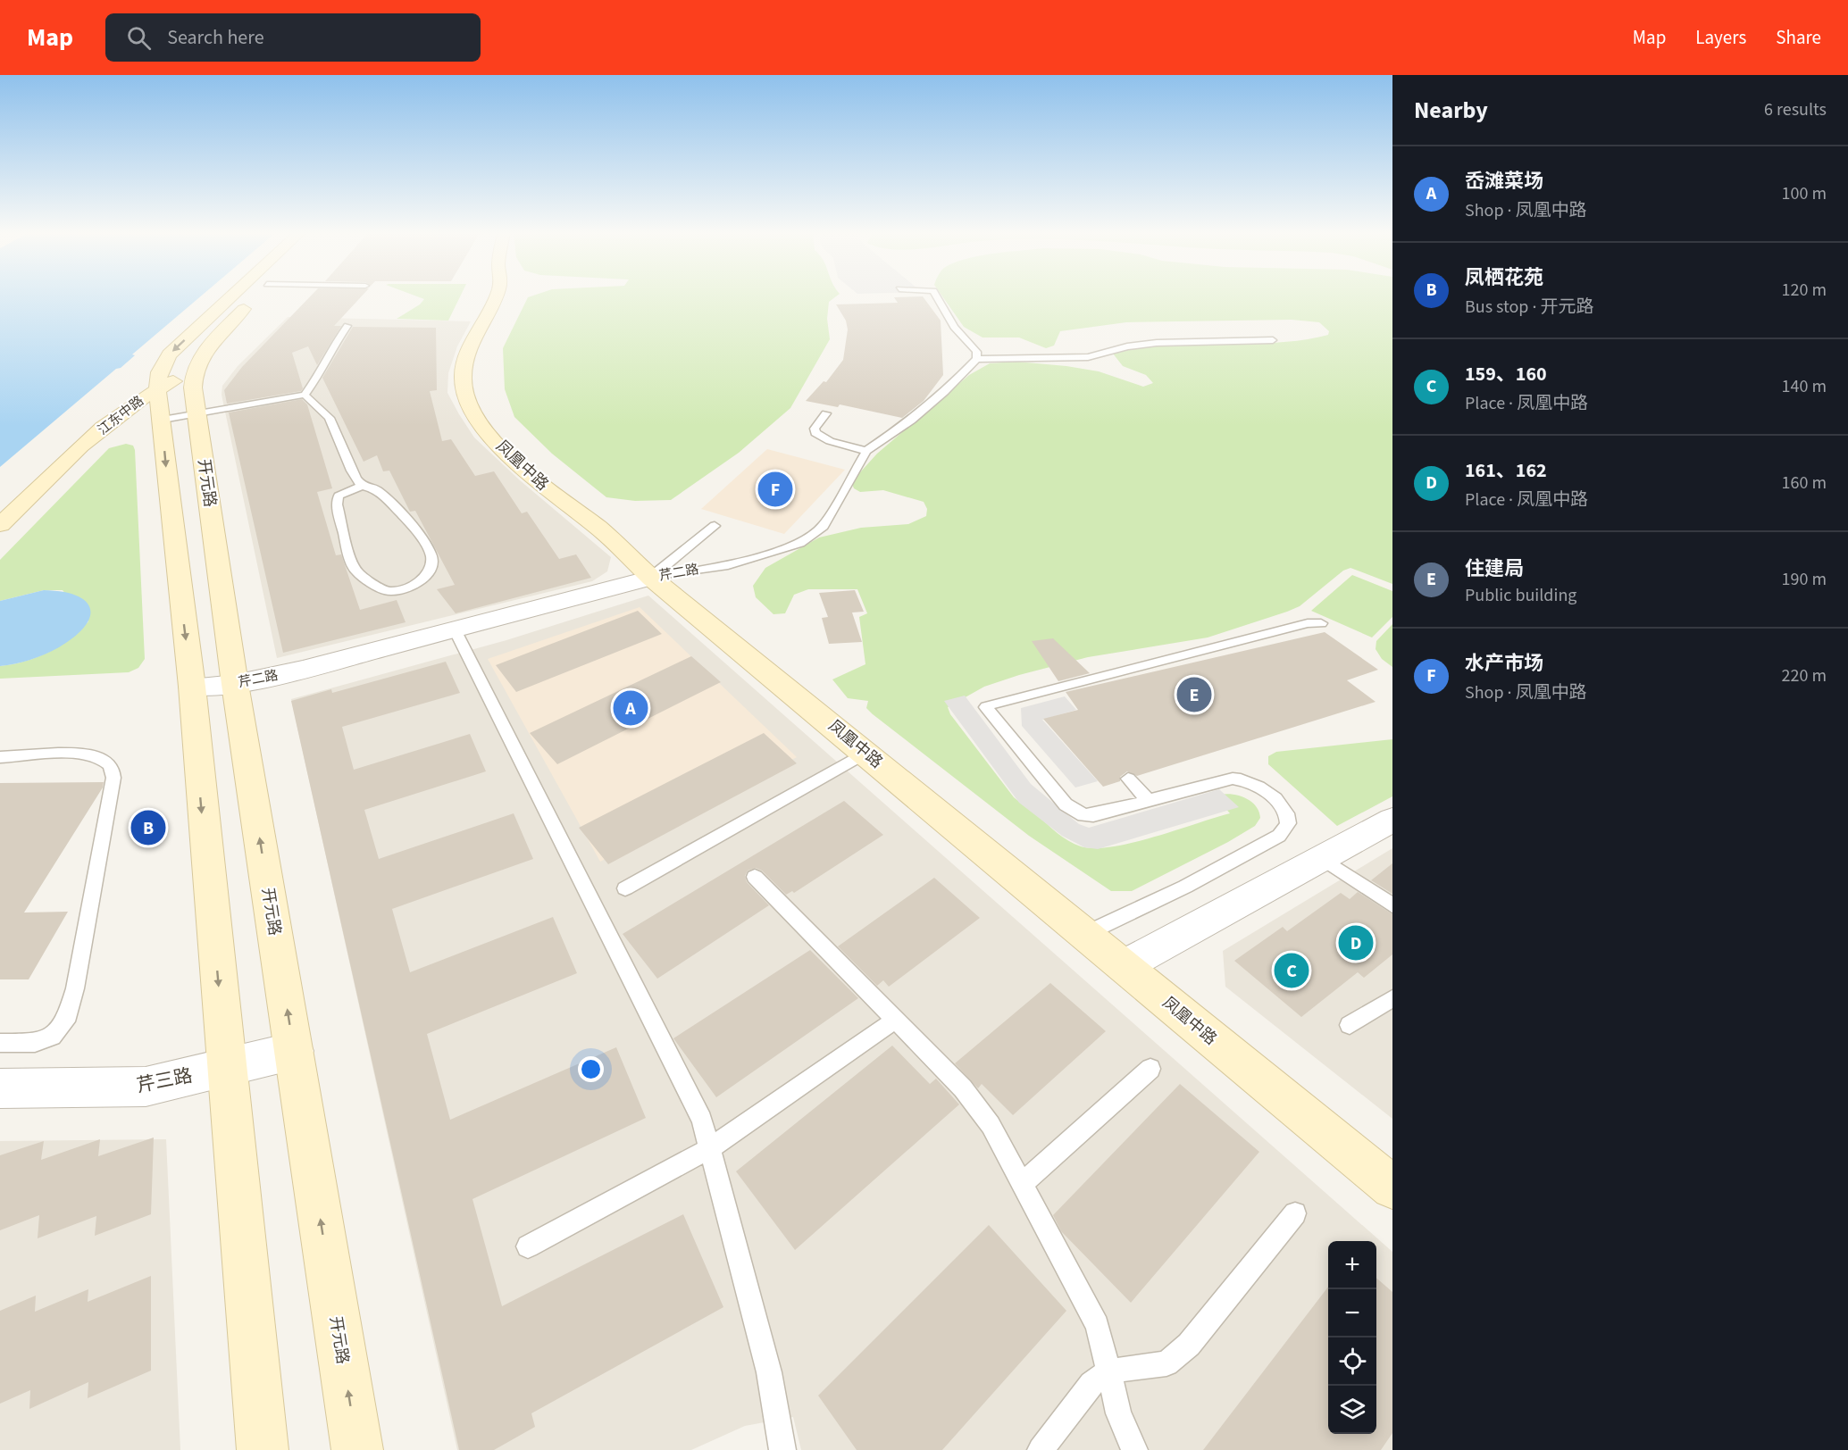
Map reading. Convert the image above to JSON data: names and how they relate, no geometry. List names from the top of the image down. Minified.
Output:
{"streets":{"main road":["江东中路","凤凰中路","开元路"],"street":["芹二路","芹三路"]},"crossings":[["江东中路","开元路"],["凤凰中路","芹二路"],["开元路","芹二路"],["开元路","芹三路"]],"page":{"header":"Map","search":"Search here","nav":["Map","Layers","Share"],"heading":["Nearby","6 results"],"list":[{"mark":"A","name":"岙滩菜场","note":"Shop · 凤凰中路","value":"100 m"},{"mark":"B","name":"凤栖花苑","note":"Bus stop · 开元路","value":"120 m"},{"mark":"C","name":"159、160","note":"Place · 凤凰中路","value":"140 m"},{"mark":"D","name":"161、162","note":"Place · 凤凰中路","value":"160 m"},{"mark":"E","name":"住建局","note":"Public building","value":"190 m"},{"mark":"F","name":"水产市场","note":"Shop · 凤凰中路","value":"220 m"}],"pins":["F","E","A","B","D","C"],"map_buttons":["+","−"]}}
